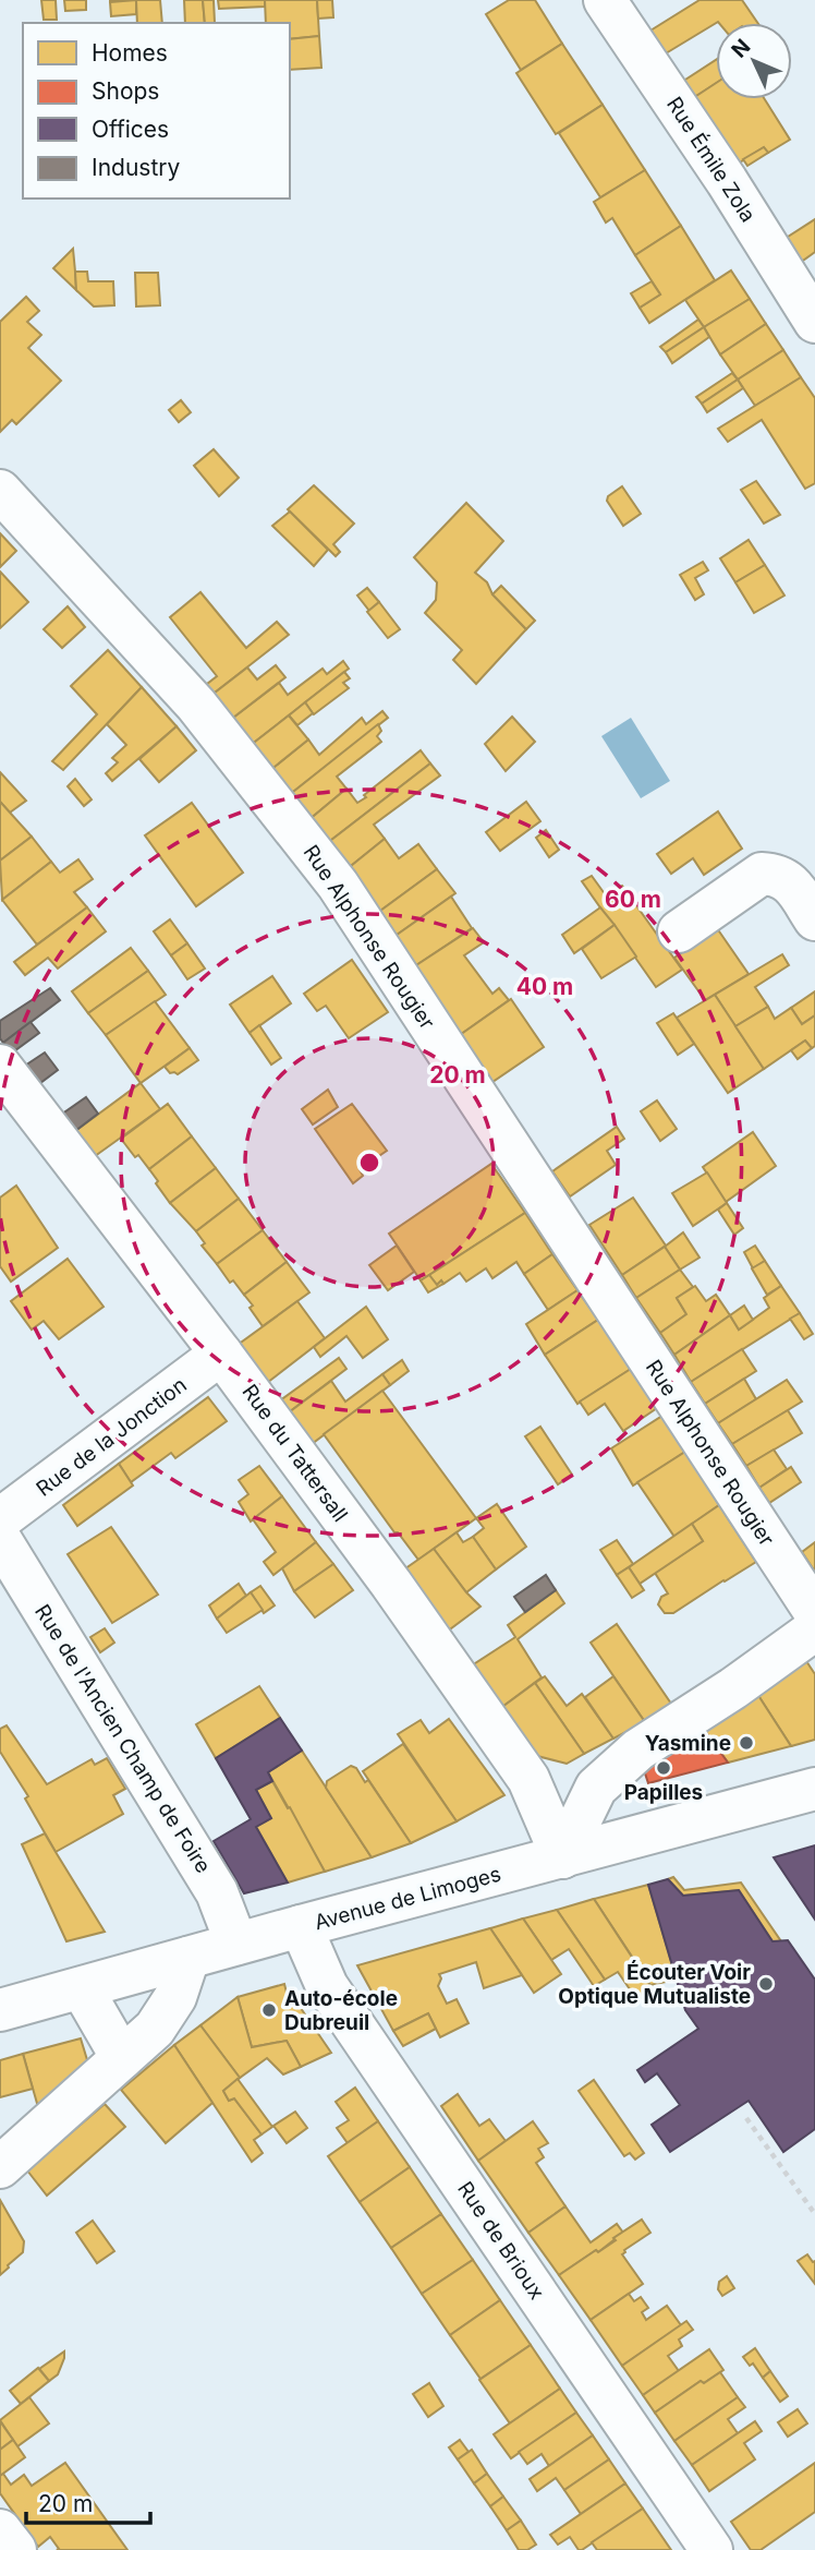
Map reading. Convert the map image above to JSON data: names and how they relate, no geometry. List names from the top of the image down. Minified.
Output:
{"streets":{"street":["Rue Émile Zola","Rue Alphonse Rougier","Rue de la Jonction","Rue du Tattersall","Rue de l'Ancien Champ de Foire","Avenue de Limoges","Rue de Brioux"]},"crossings":[["Rue de la Jonction","Rue du Tattersall"],["Rue du Tattersall","Avenue de Limoges"],["Rue de l'Ancien Champ de Foire","Avenue de Limoges"],["Avenue de Limoges","Rue de Brioux"]],"places":["Yasmine","Papilles","Écouter Voir Optique Mutualiste","Auto-école Dubreuil"],"legend":["Homes","Shops","Offices","Industry"],"scale_bar":"20 m","north":"top left","rings":["60 m","40 m","20 m"]}
